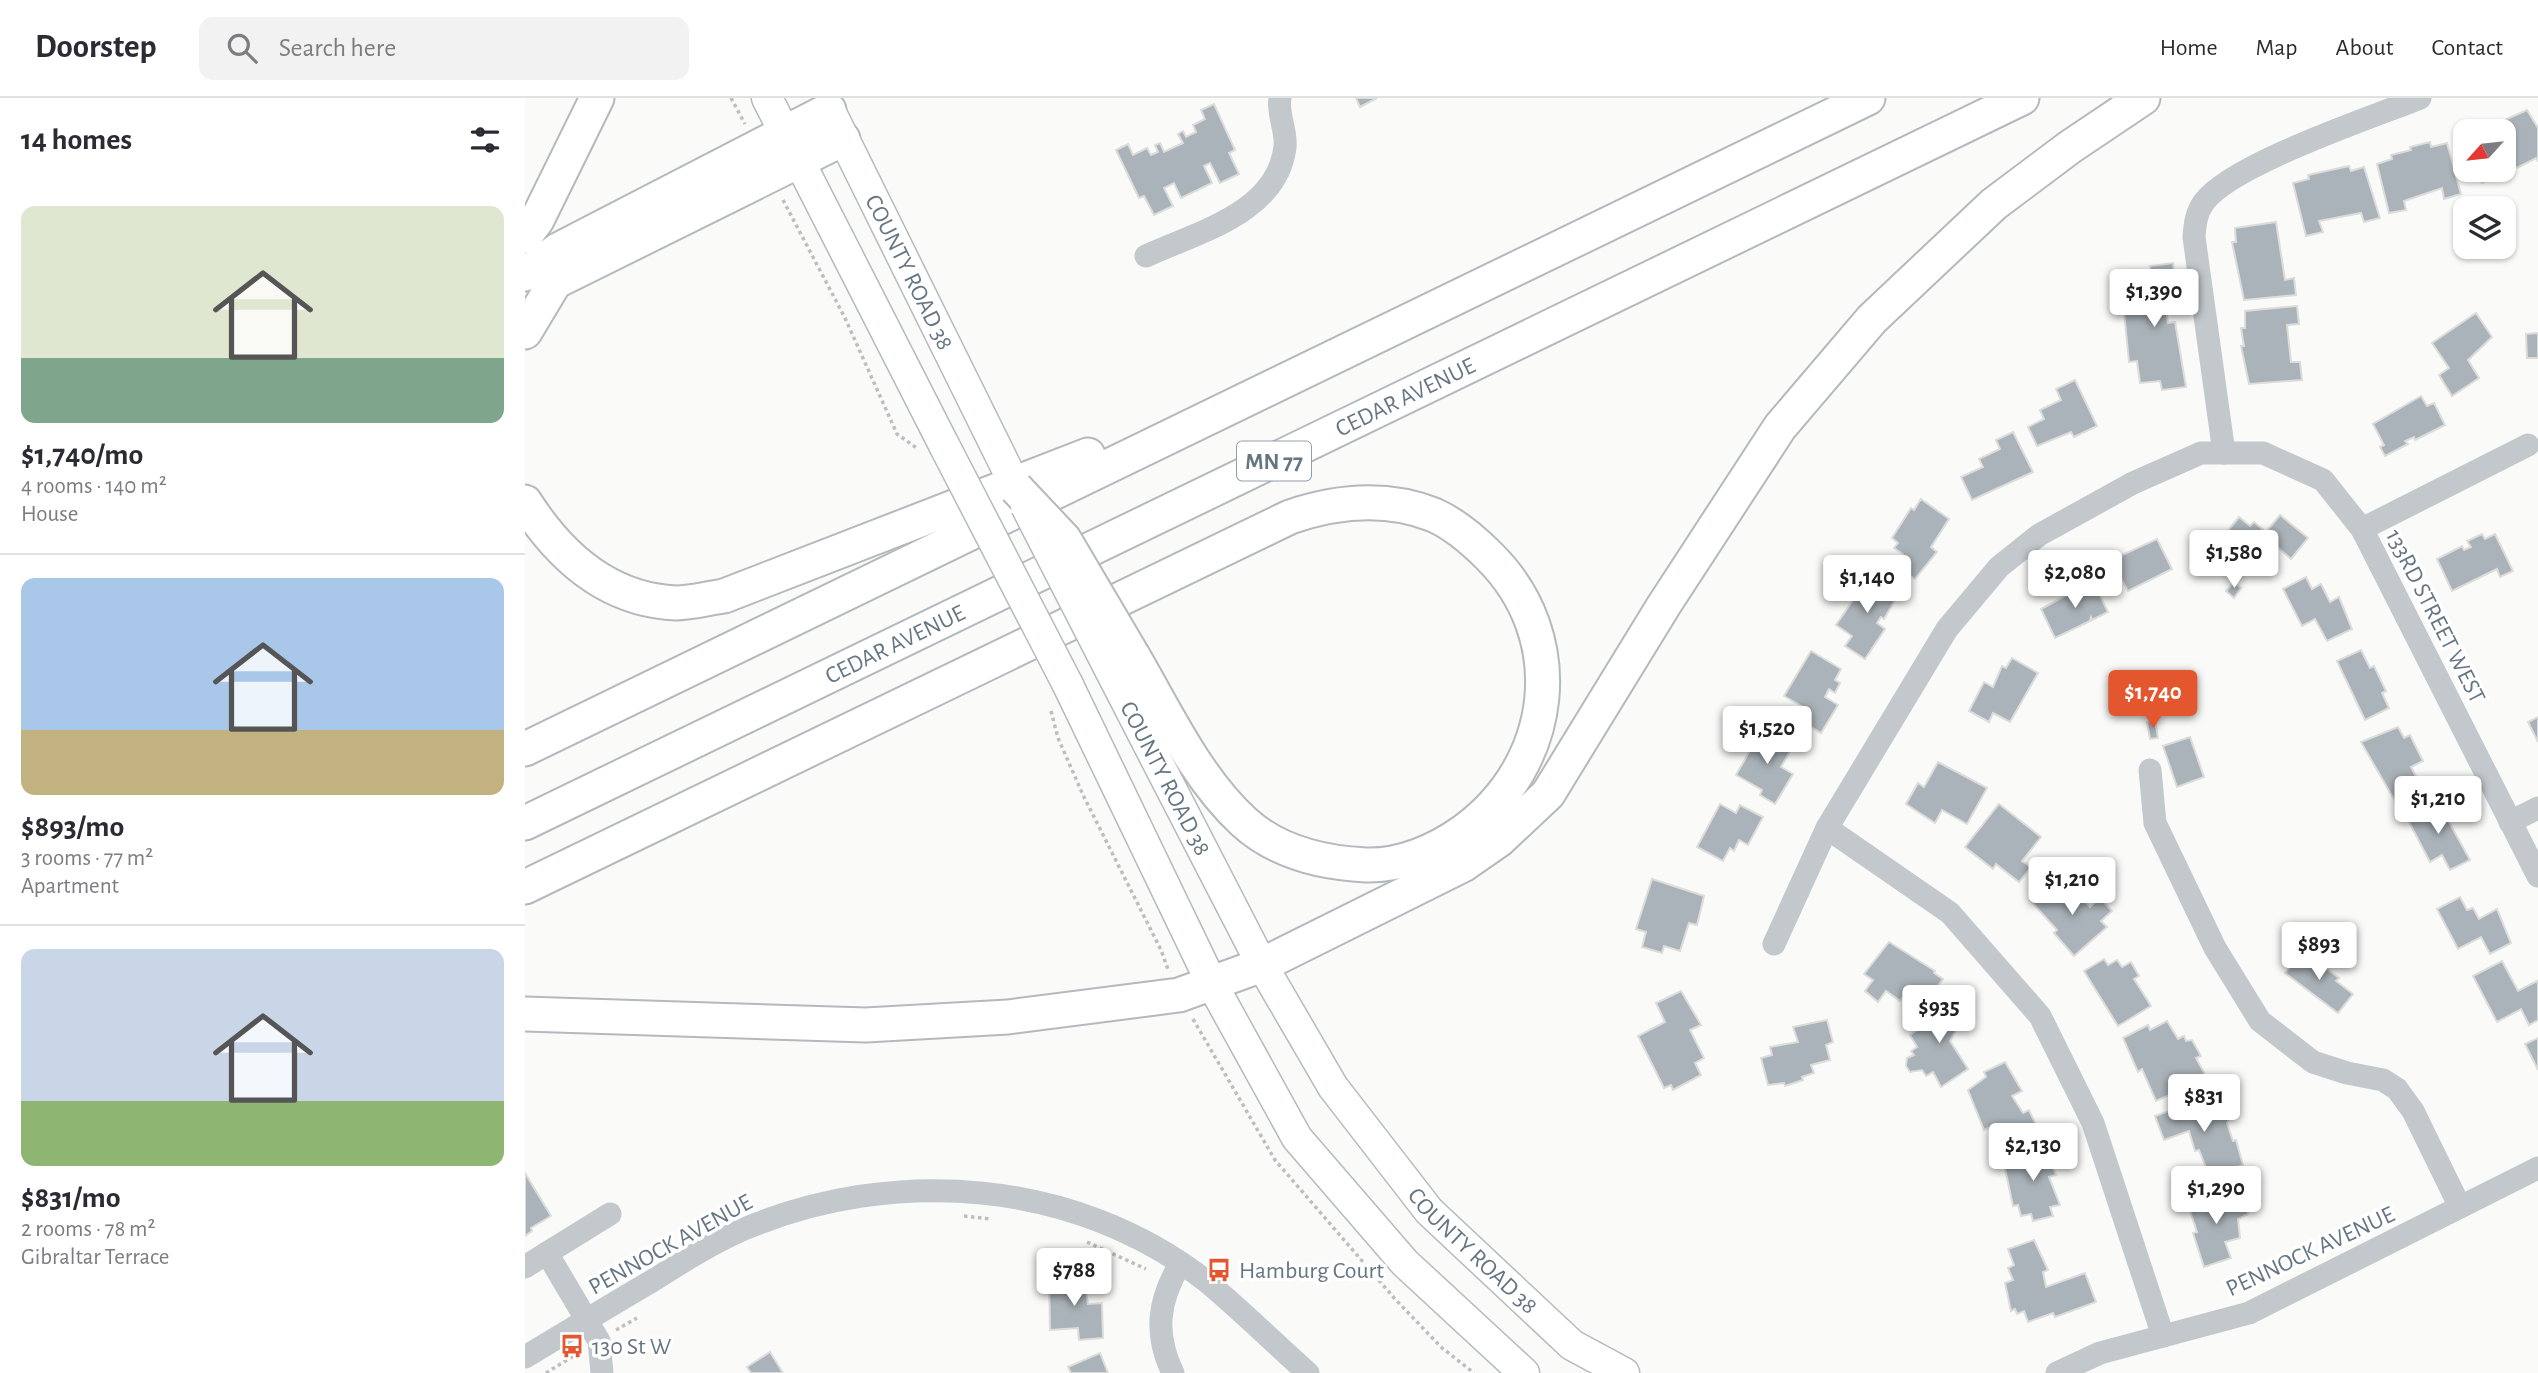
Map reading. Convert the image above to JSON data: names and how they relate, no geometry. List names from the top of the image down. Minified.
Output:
{"streets":{"highway":["CEDAR AVENUE","MN 77"],"main road":["COUNTY ROAD 38"],"street":["133RD STREET WEST","PENNOCK AVENUE"]},"places":{"bus stop":["Hamburg Court","130 St W"]},"north":"bottom left","page":{"header":"Doorstep","search":"Search here","nav":["Home","Map","About","Contact"],"heading":"14 homes","list":[{"name":"$1,740/mo","note":"4 rooms · 140 m² · House"},{"name":"$893/mo","note":"3 rooms · 77 m² · Apartment"},{"name":"$831/mo","note":"2 rooms · 78 m² · Gibraltar Terrace"}],"price":["$1,390","$1,580","$2,080","$1,140","$1,740","$1,520","$1,210","$1,210","$893","$935","$831","$2,130","$1,290","$788"]}}
